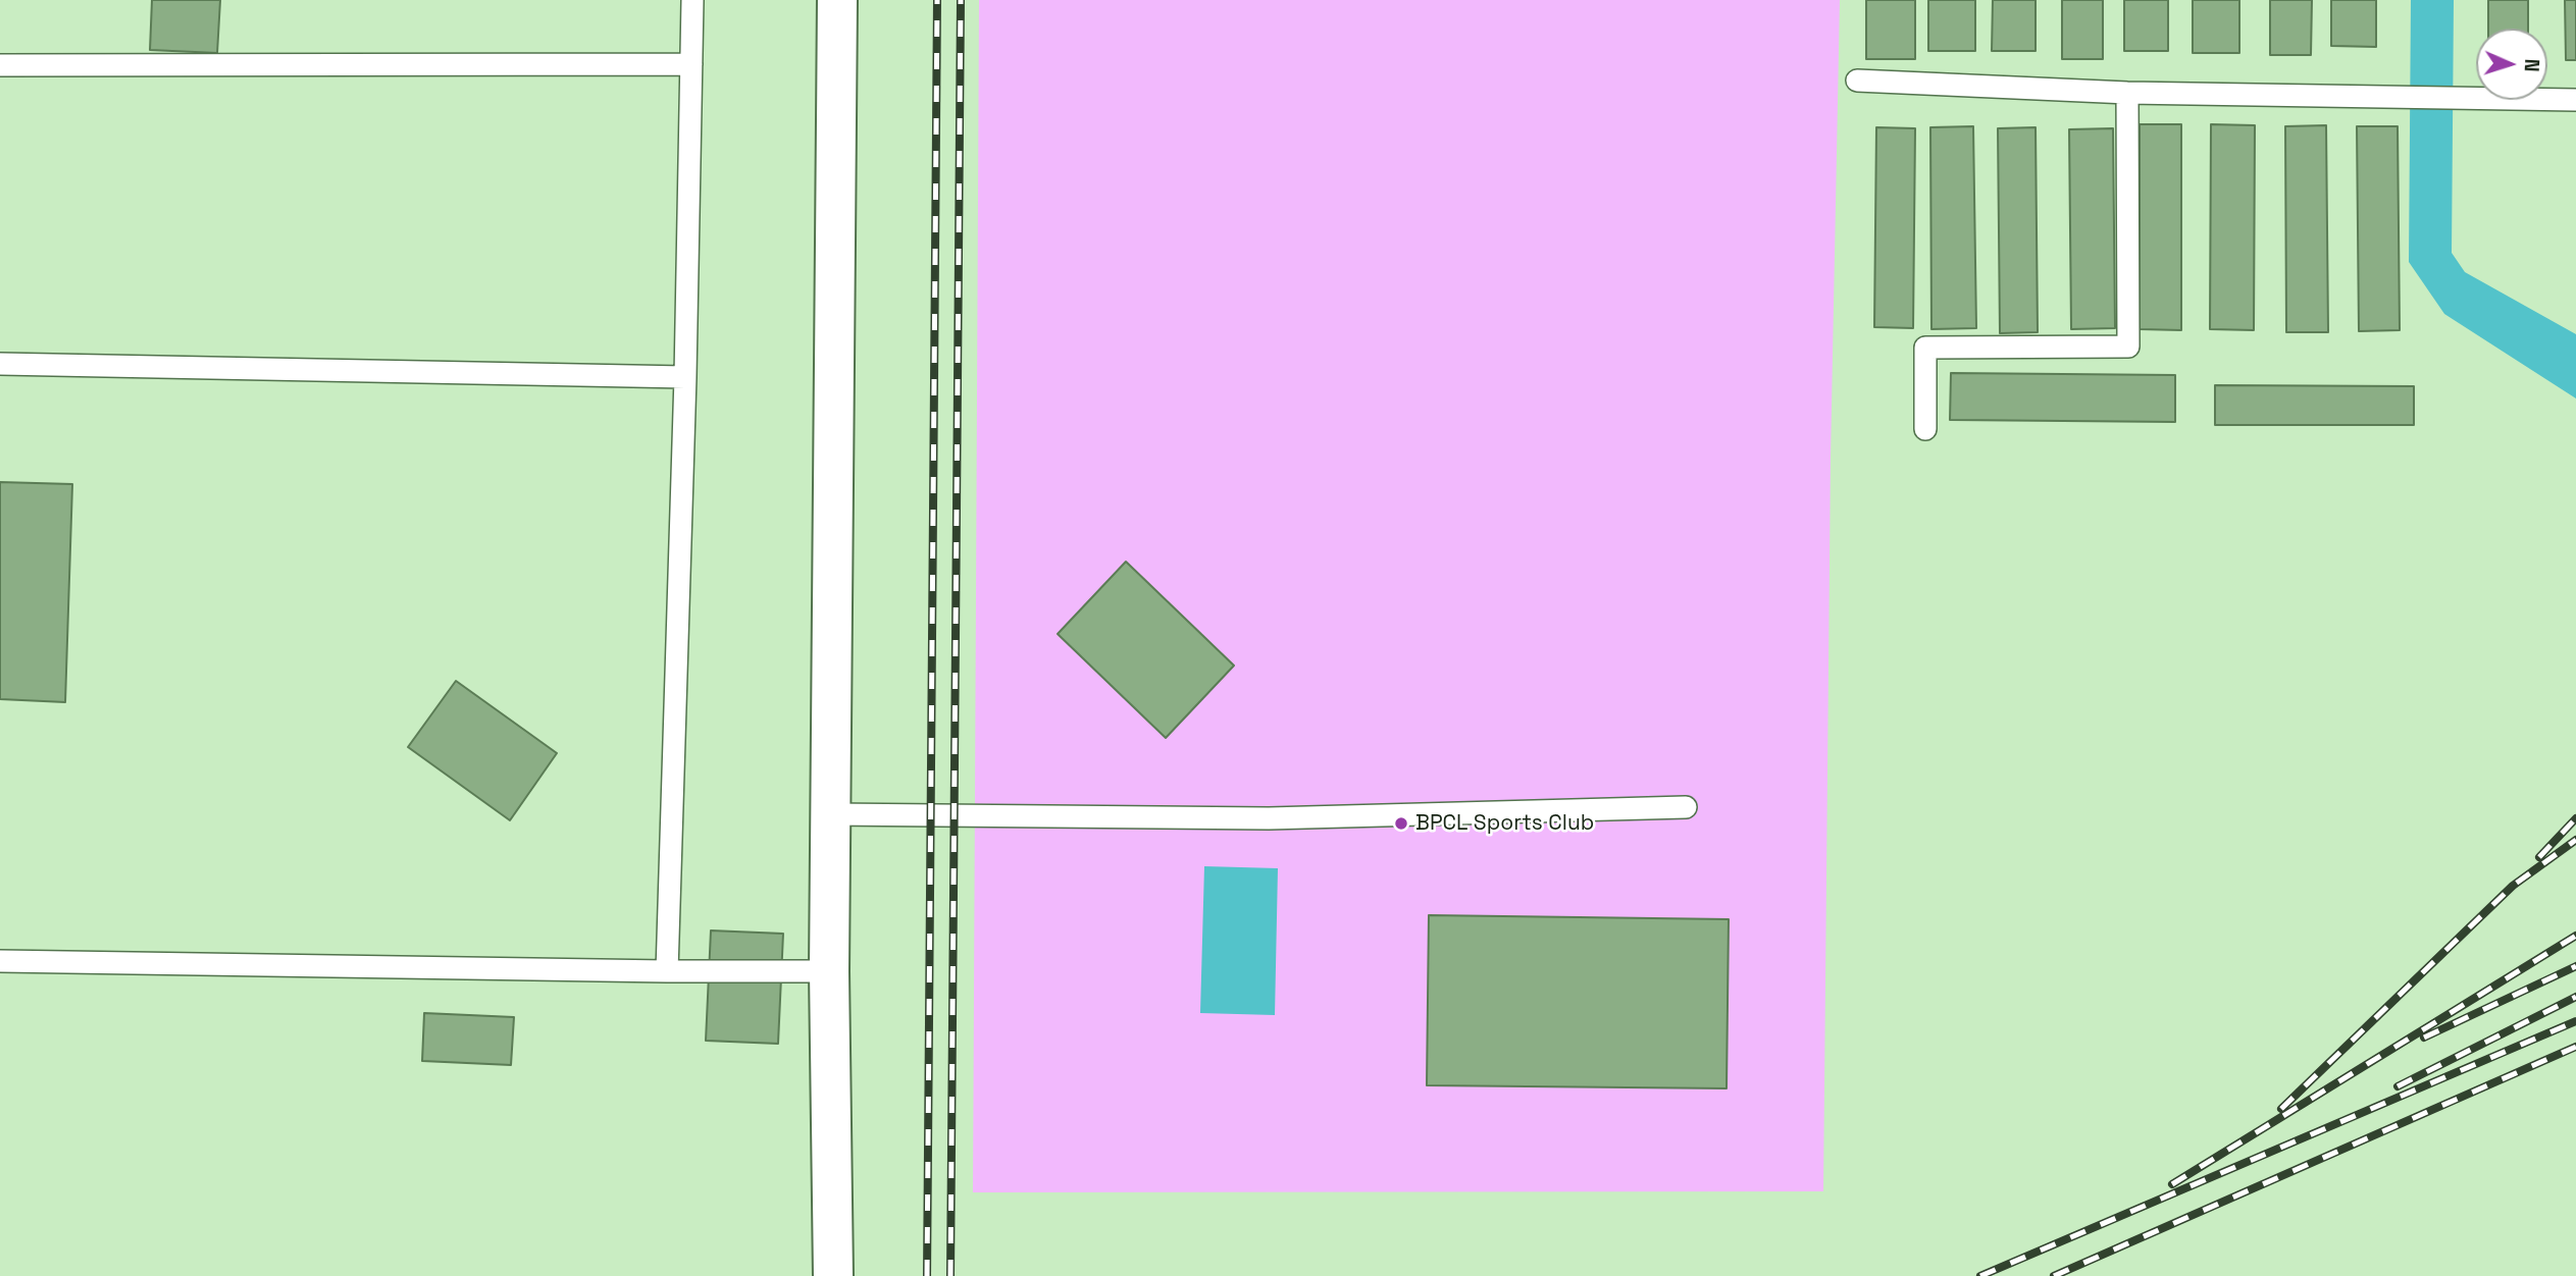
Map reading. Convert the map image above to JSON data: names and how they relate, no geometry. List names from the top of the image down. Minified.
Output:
{"places":["BPCL Sports Club"],"north":"right"}
